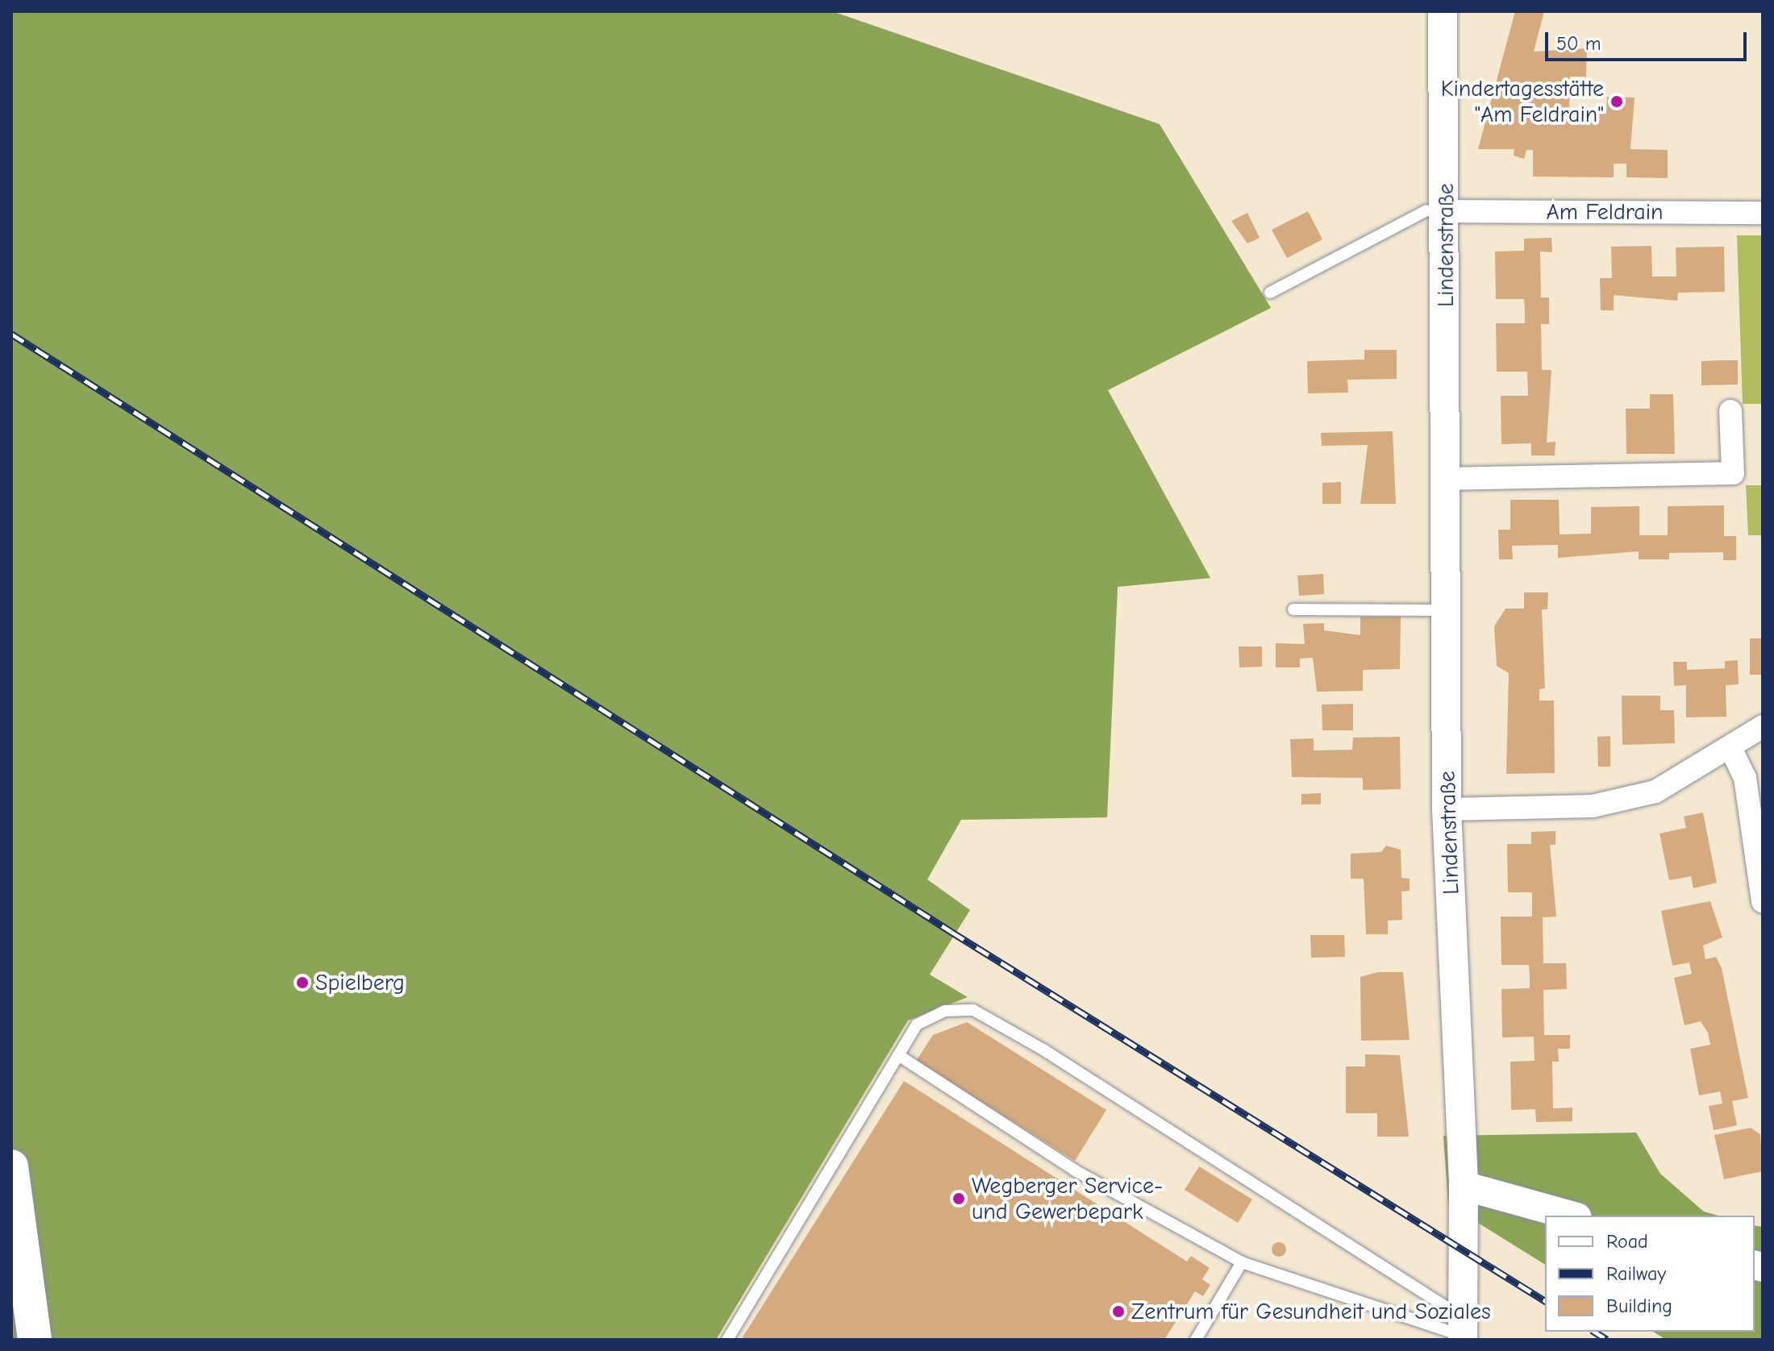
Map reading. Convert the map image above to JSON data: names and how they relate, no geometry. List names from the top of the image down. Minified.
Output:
{"streets":{"street":["Am Feldrain","Lindenstraße"]},"crossings":[["Am Feldrain","Lindenstraße"]],"places":["Kindertagesstätte \"Am Feldrain\"","Spielberg","Wegberger Service- und Gewerbepark","Zentrum für Gesundheit und Soziales"],"legend":["Road","Railway","Building"],"scale_bar":"50 m"}
